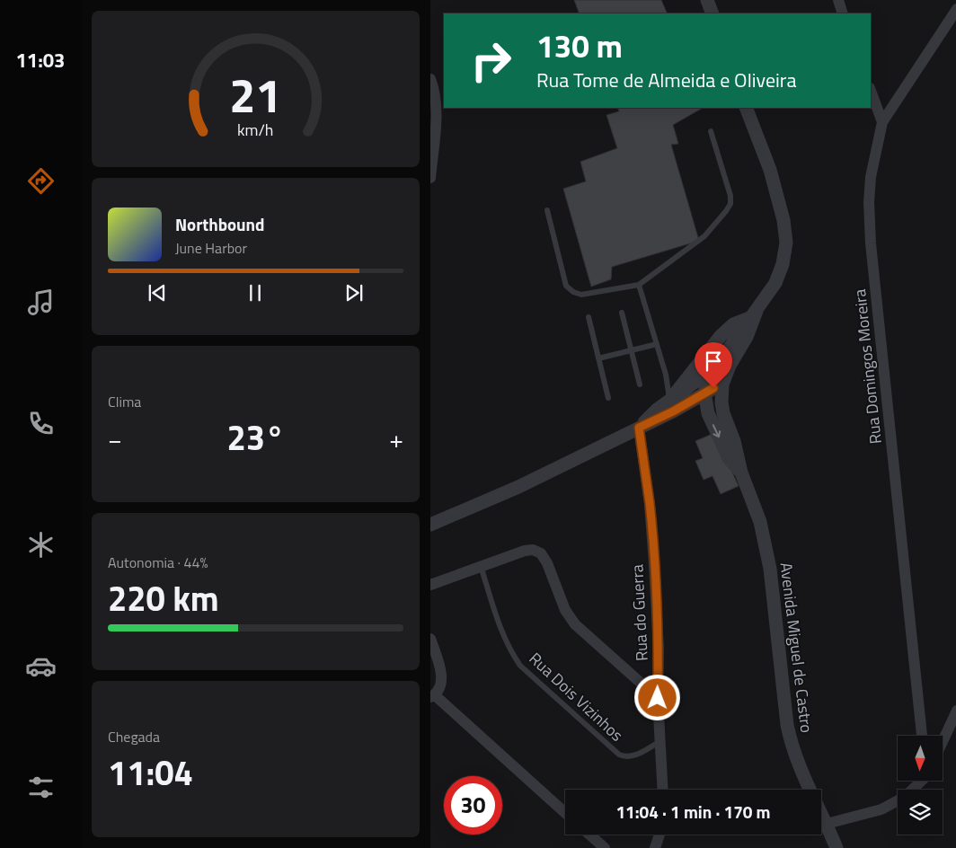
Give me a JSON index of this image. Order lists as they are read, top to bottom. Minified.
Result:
{"streets":{"street":["Rua Domingos Moreira","Rua do Guerra","Avenida Miguel de Castro"],"lane":["Rua Dois Vizinhos"]},"crossings":[["Rua do Guerra","Rua Dois Vizinhos"]],"north":"bottom","page":{"tabs":"11:03","turn":["130 m","Rua Tome de Almeida e Oliveira"],"song":["Northbound","June Harbor"],"tile":["Clima",["Autonomia · 44%","220 km"],["Chegada","11:04"]],"heat":["−","23°","+"],"limit":"30","trip":"11:04 · 1 min · 170 m","gauge":["21","km/h"]}}
